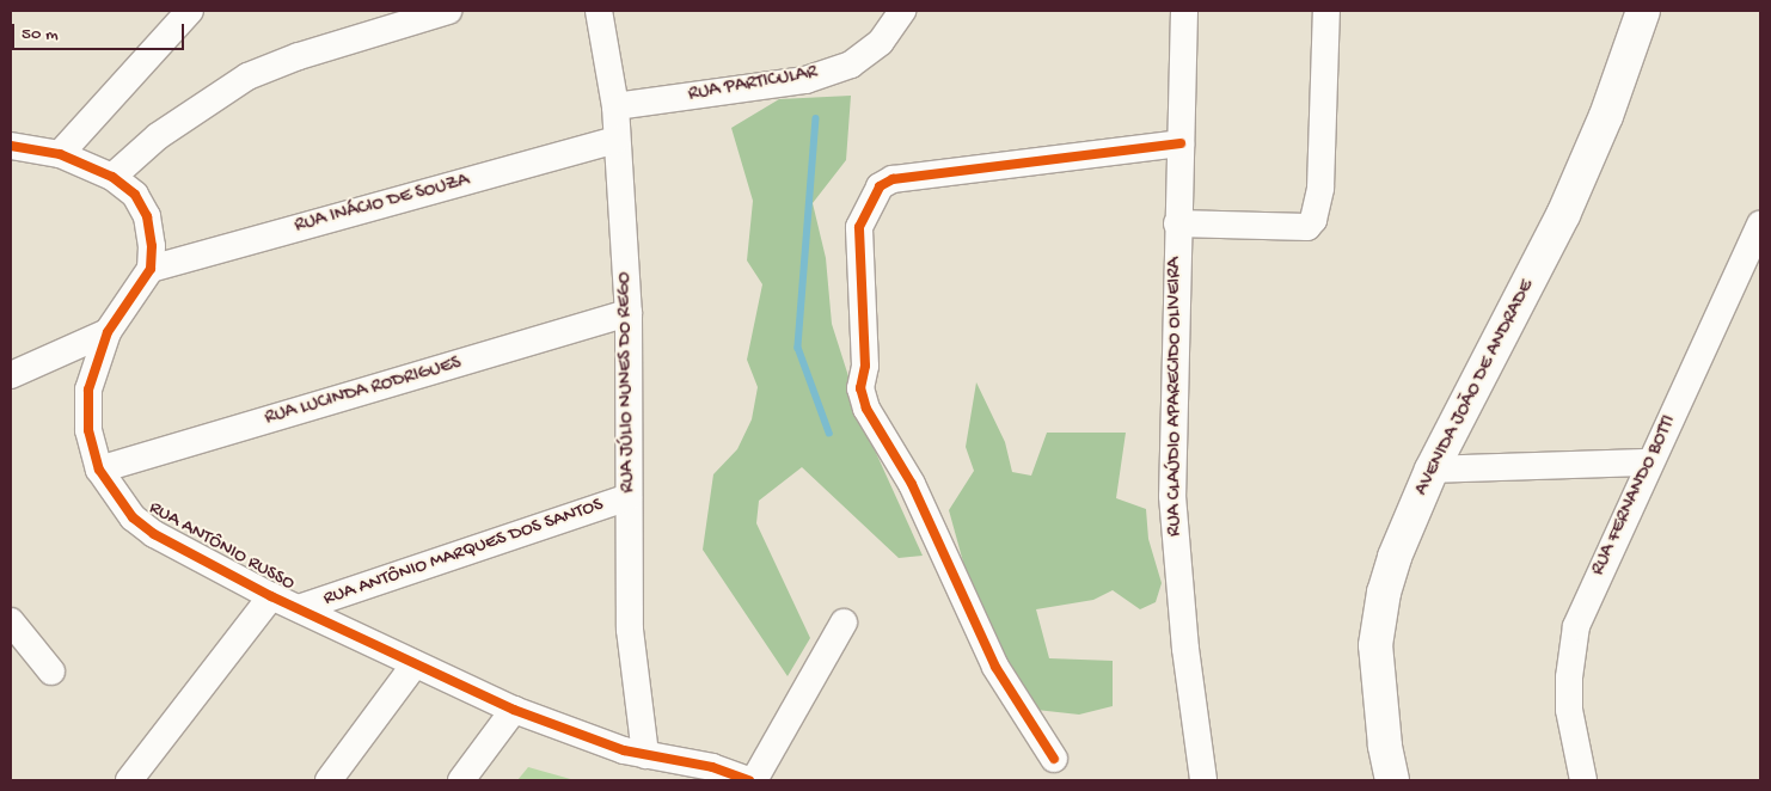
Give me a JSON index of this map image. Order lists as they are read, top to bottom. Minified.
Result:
{"streets":{"main road":["AVENIDA JOÃO DE ANDRADE"],"street":["RUA PARTICULAR","RUA INÁCIO DE SOUZA","RUA JÚLIO NUNES DO REGO","RUA LUCINDA RODRIGUES","RUA CLAÚDIO APARECIDO OLIVEIRA","RUA FERNANDO BOTTI","RUA ANTÔNIO RUSSO","RUA ANTÔNIO MARQUES DOS SANTOS"]},"crossings":[["RUA PARTICULAR","RUA JÚLIO NUNES DO REGO"],["RUA INÁCIO DE SOUZA","RUA JÚLIO NUNES DO REGO"],["RUA INÁCIO DE SOUZA","RUA ANTÔNIO RUSSO"],["RUA JÚLIO NUNES DO REGO","RUA LUCINDA RODRIGUES"],["RUA JÚLIO NUNES DO REGO","RUA ANTÔNIO RUSSO"],["RUA JÚLIO NUNES DO REGO","RUA ANTÔNIO MARQUES DOS SANTOS"],["RUA LUCINDA RODRIGUES","RUA ANTÔNIO RUSSO"],["RUA ANTÔNIO RUSSO","RUA ANTÔNIO MARQUES DOS SANTOS"]],"scale_bar":"50 m"}
